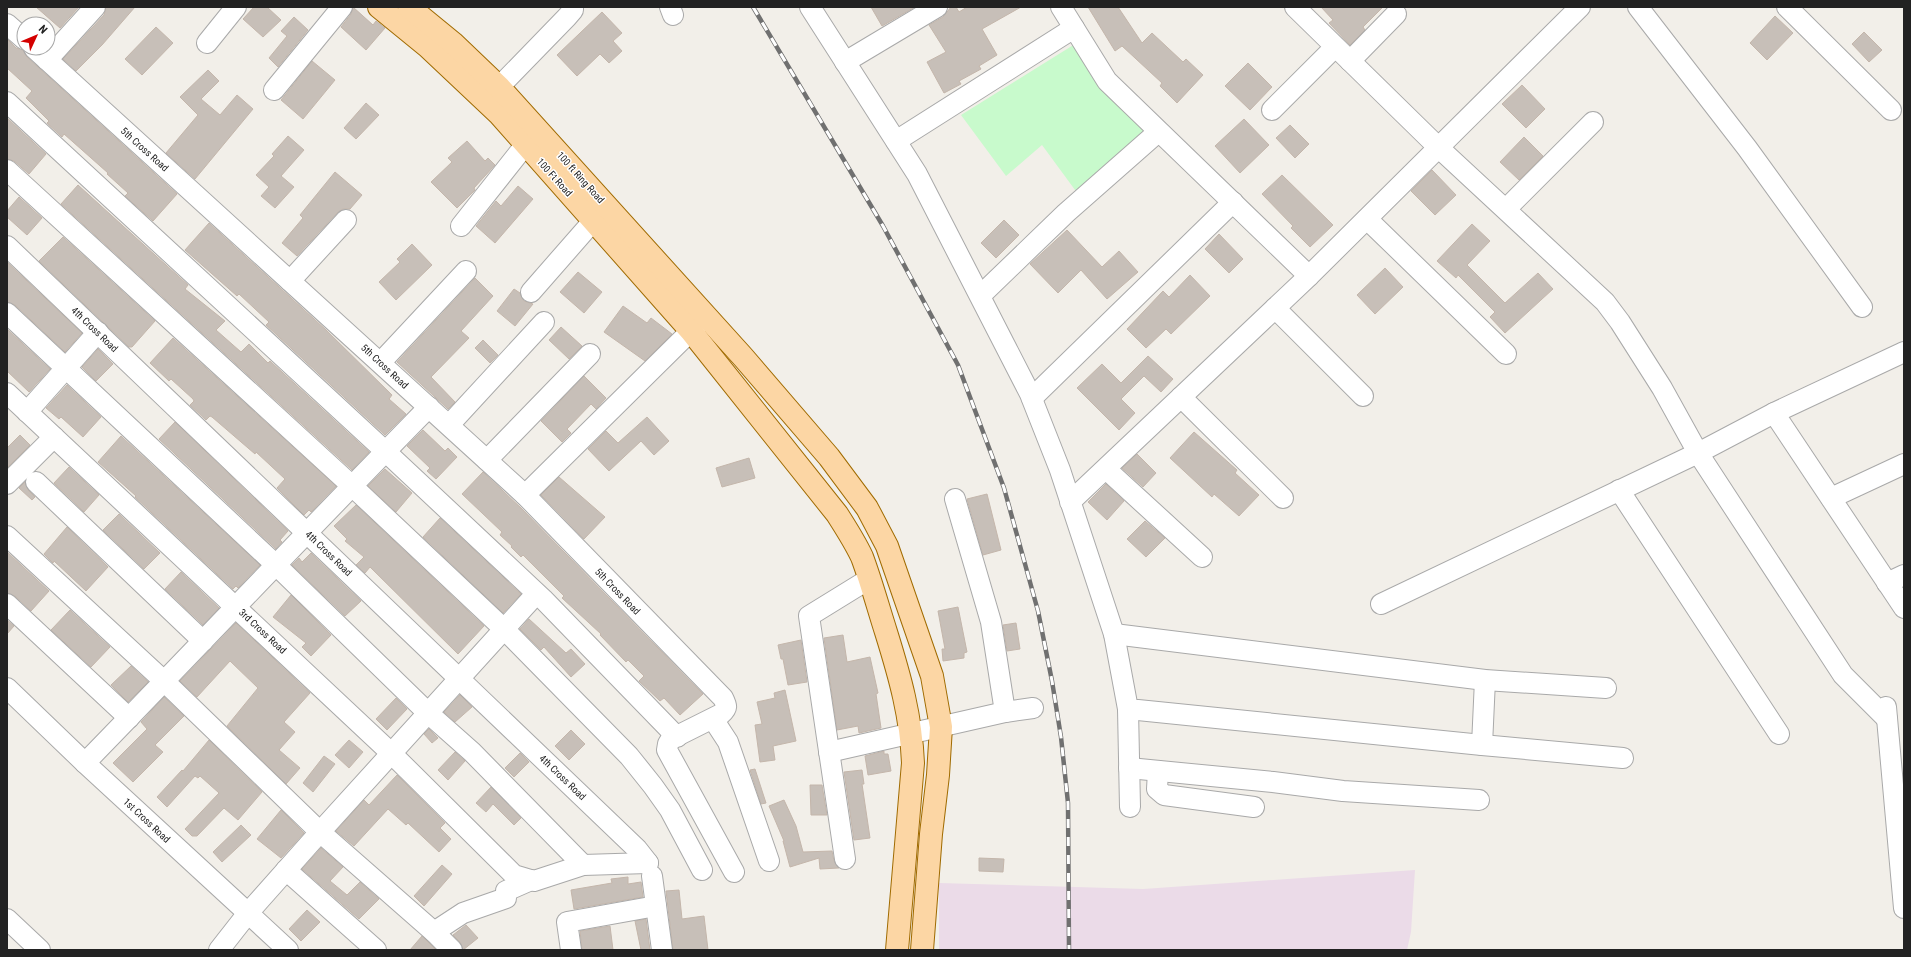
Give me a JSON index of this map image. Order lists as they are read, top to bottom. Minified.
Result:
{"streets":{"main road":["100 Ft Road","100 ft Ring Road"],"street":["5th Cross Road","4th Cross Road","3rd Cross Road","1st Cross Road"]},"north":"top right"}
